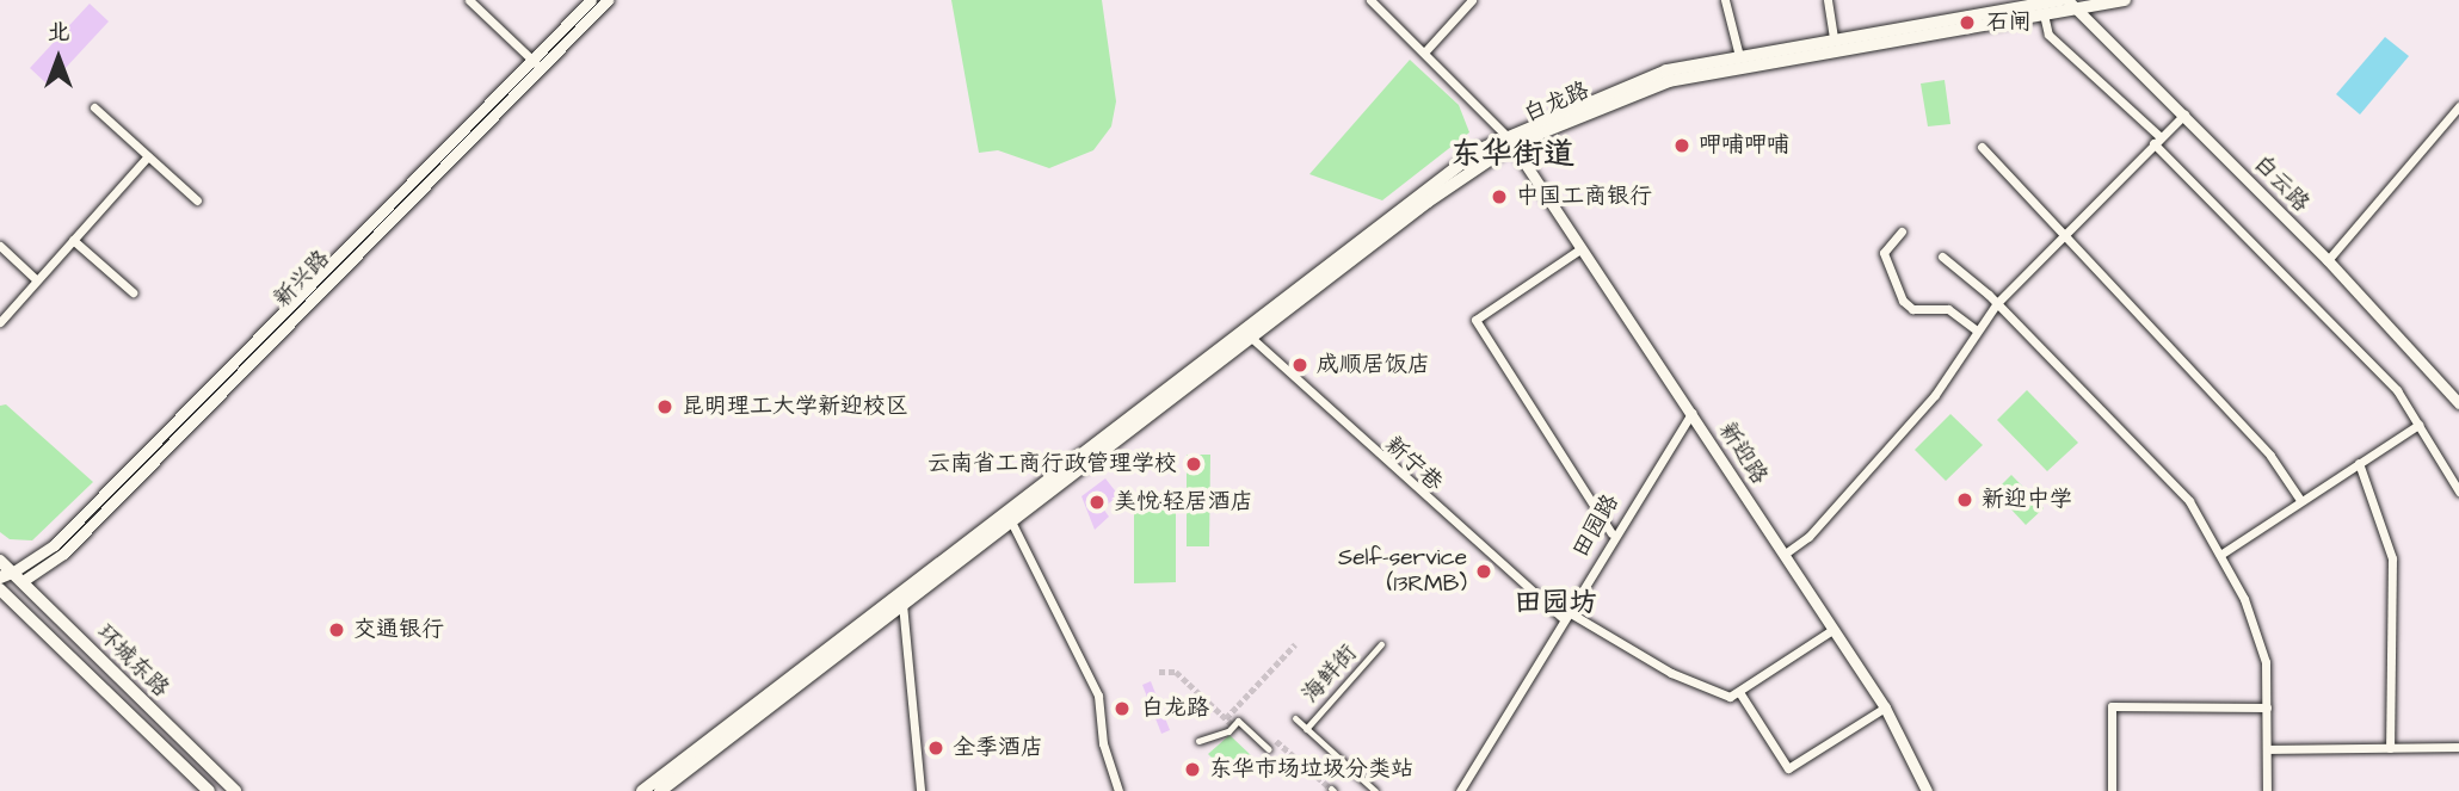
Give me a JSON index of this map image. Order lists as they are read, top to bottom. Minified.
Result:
{"streets":{"main road":["白龙路","环城东路"],"street":["白云路","新兴路","新迎路","新宁巷","田园路","海鲜街"]},"crossings":[["白龙路","白云路"],["白龙路","新迎路"],["白龙路","新宁巷"],["新兴路","环城东路"],["新迎路","田园路"],["新宁巷","田园路"]],"districts":["东华街道","田园坊"],"places":["石闸","呷哺呷哺","中国工商银行","成顺居饭店","昆明理工大学新迎校区","云南省工商行政管理学校","新迎中学","美悦·轻居酒店","Self-service (13RMB)","交通银行","白龙路","全季酒店","东华市场垃圾分类站"],"north":"top"}
